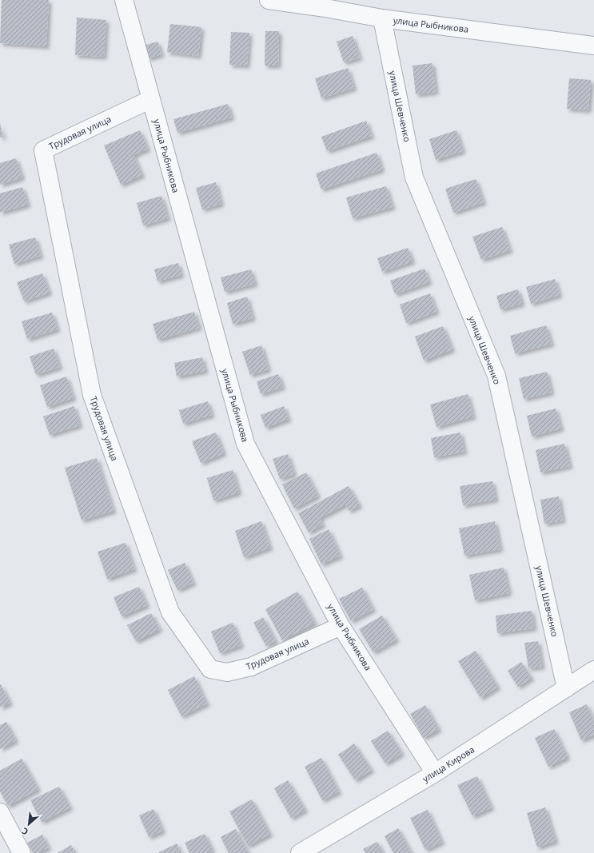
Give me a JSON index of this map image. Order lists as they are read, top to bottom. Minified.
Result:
{"streets":{"street":["улица Рыбникова","улица Шевченко","Трудовая улица","улица Кирова"]},"crossings":[["улица Рыбникова","улица Шевченко"],["улица Рыбникова","Трудовая улица"],["улица Рыбникова","улица Кирова"],["улица Шевченко","улица Кирова"]],"north":"bottom left"}
